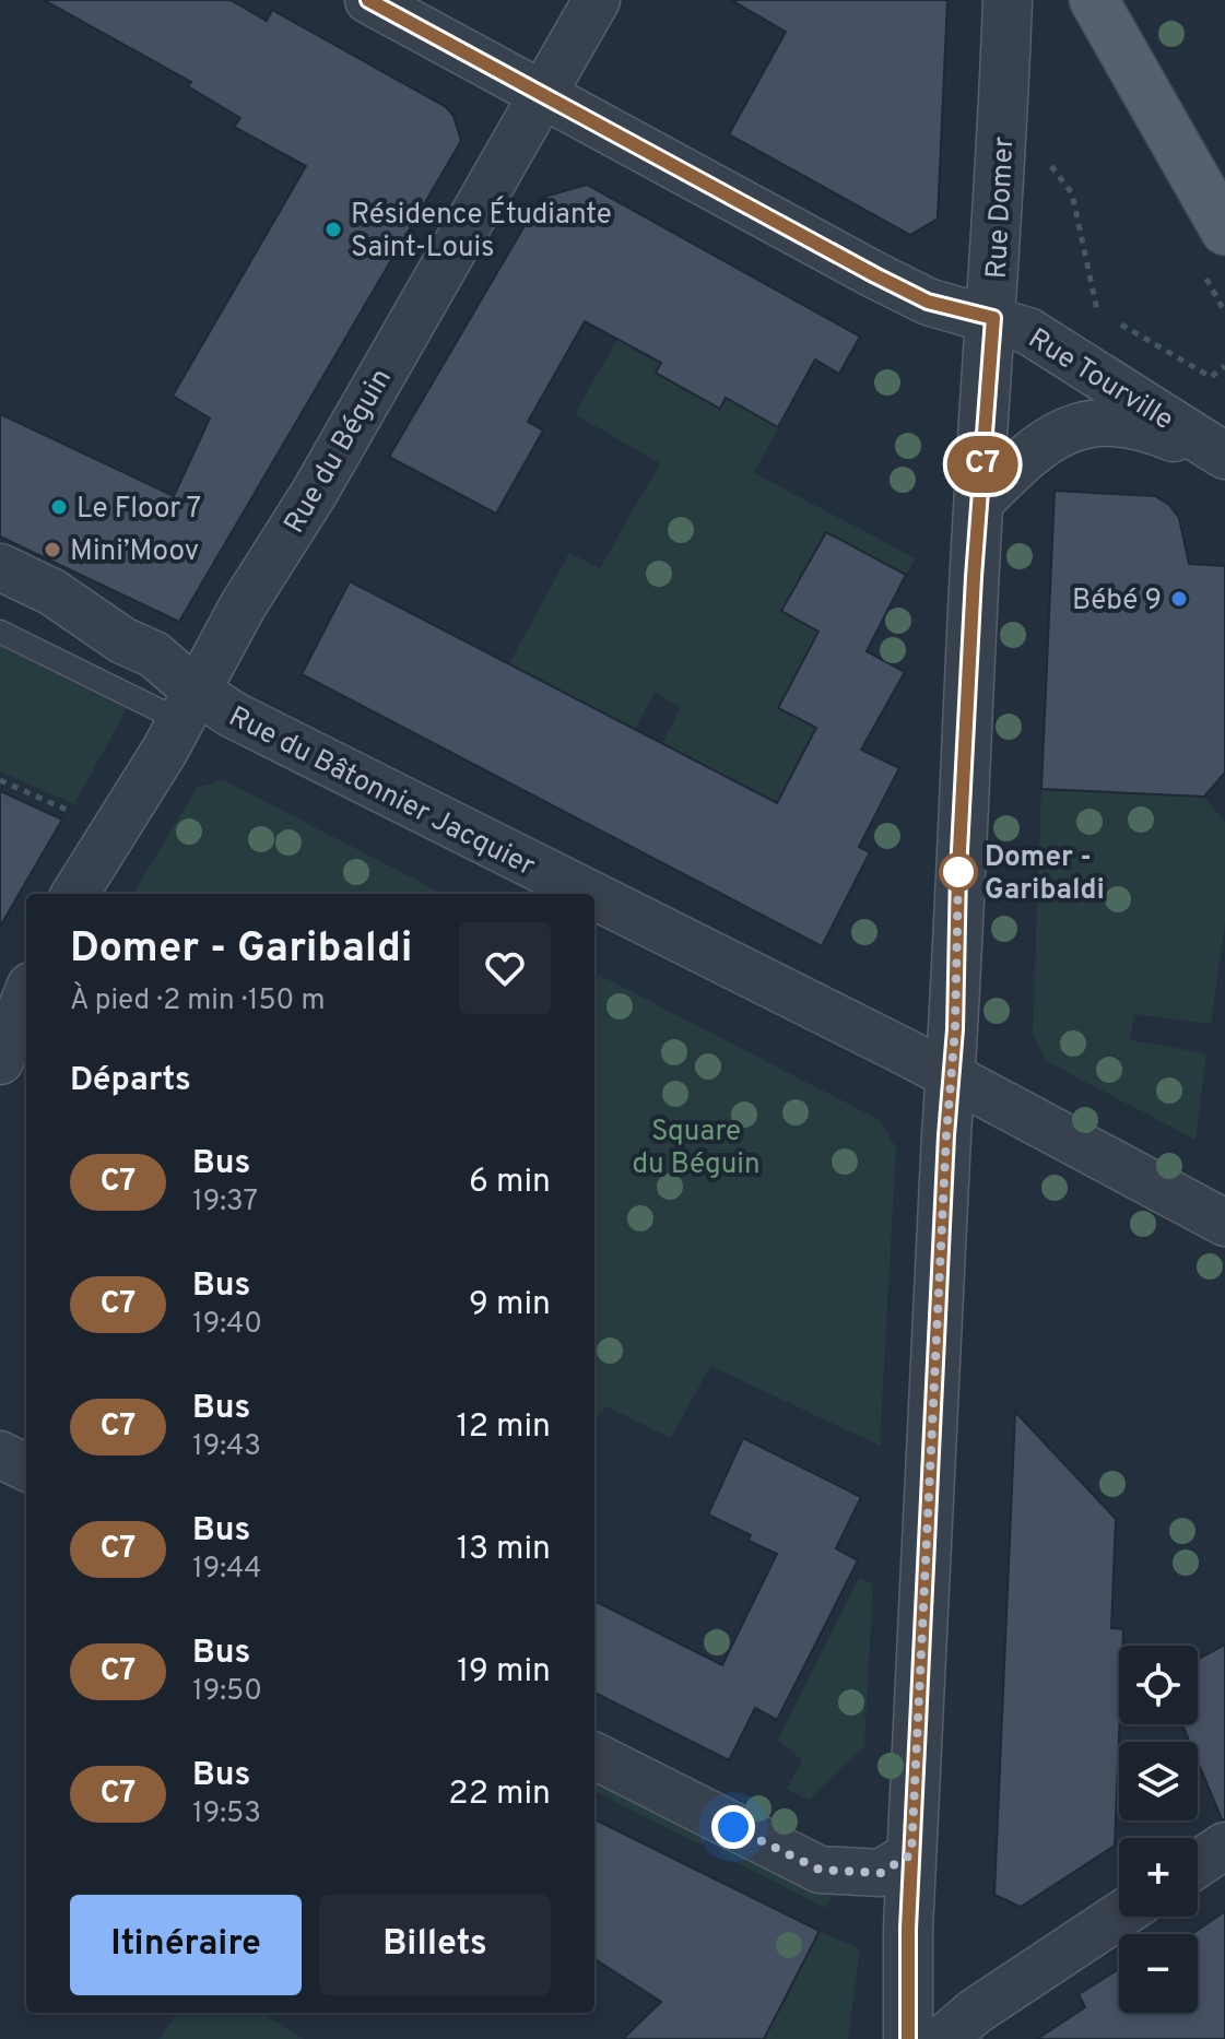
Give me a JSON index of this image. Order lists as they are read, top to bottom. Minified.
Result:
{"streets":{"street":["Rue Domer","Rue Tourville","Rue du Béguin","Rue du Bâtonnier Jacquier"]},"crossings":[["Rue Domer","Rue Tourville"],["Rue Domer","Rue du Bâtonnier Jacquier"],["Rue Tourville","Rue du Béguin"],["Rue du Béguin","Rue du Bâtonnier Jacquier"]],"parks":["Square du Béguin"],"places":["Résidence Étudiante Saint-Louis","Le Floor 7","Mini’Moov","Bébé 9","Domer - Garibaldi"],"lines":["bus line C7"],"page":{"on_map":"C7","heading":[["Domer - Garibaldi","À pied · 2 min · 150 m"],"Départs"],"list":[{"mark":"C7","name":"Bus","note":"19:37","value":"6 min"},{"mark":"C7","name":"Bus","note":"19:40","value":"9 min"},{"mark":"C7","name":"Bus","note":"19:43","value":"12 min"},{"mark":"C7","name":"Bus","note":"19:44","value":"13 min"},{"mark":"C7","name":"Bus","note":"19:50","value":"19 min"},{"mark":"C7","name":"Bus","note":"19:53","value":"22 min"}],"map_buttons":["+","−"],"buttons":["Itinéraire","Billets"]}}
